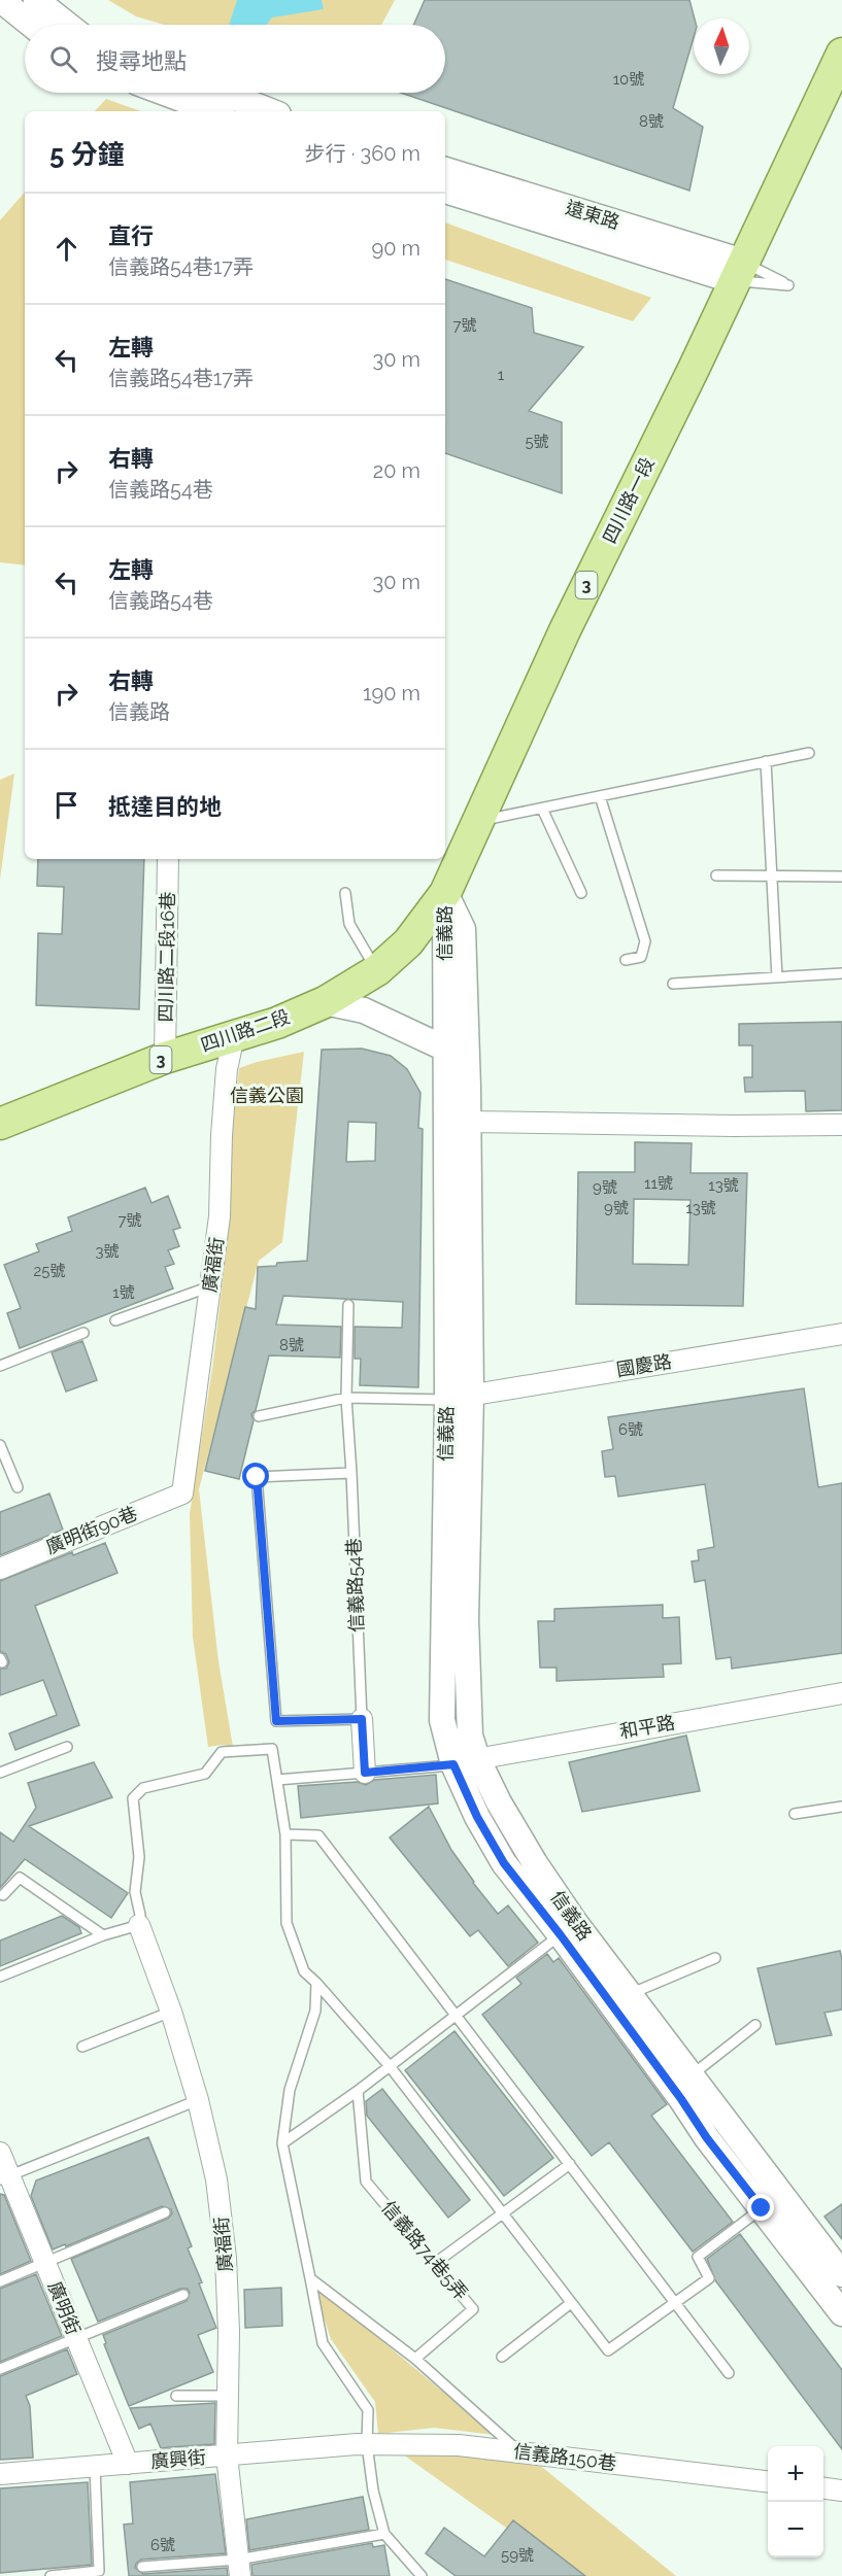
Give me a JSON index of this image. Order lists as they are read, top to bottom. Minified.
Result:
{"streets":{"main road":["四川路一段","3","四川路二段"],"street":["遠東路","信義路","四川路二段16巷","廣福街","國慶路","廣明街90巷","信義路54巷","和平路","廣明街","信義路150巷","廣興街"],"lane":["信義路74巷5弄"]},"crossings":[["遠東路","四川路一段"],["四川路一段","信義路"],["四川路一段","四川路二段"],["信義路","國慶路"],["信義路","和平路"],["四川路二段16巷","四川路二段"],["四川路二段","廣福街"],["廣福街","廣明街90巷"],["廣福街","廣興街"],["廣明街","廣興街"],["信義路150巷","廣興街"]],"parks":["信義公園"],"house_numbers":["10號","8號","7號","1","5號","11號","13號","9號","9號","13號","7號","3號","25號","1號","8號","6號","6號","59號"],"north":"top","page":{"search":"搜尋地點","heading":["5 分鐘","步行 · 360 m"],"list":[["直行","信義路54巷17弄","90 m"],["左轉","信義路54巷17弄","30 m"],["右轉","信義路54巷","20 m"],["左轉","信義路54巷","30 m"],["右轉","信義路","190 m"],"抵達目的地"],"map_buttons":["+","−"]}}
